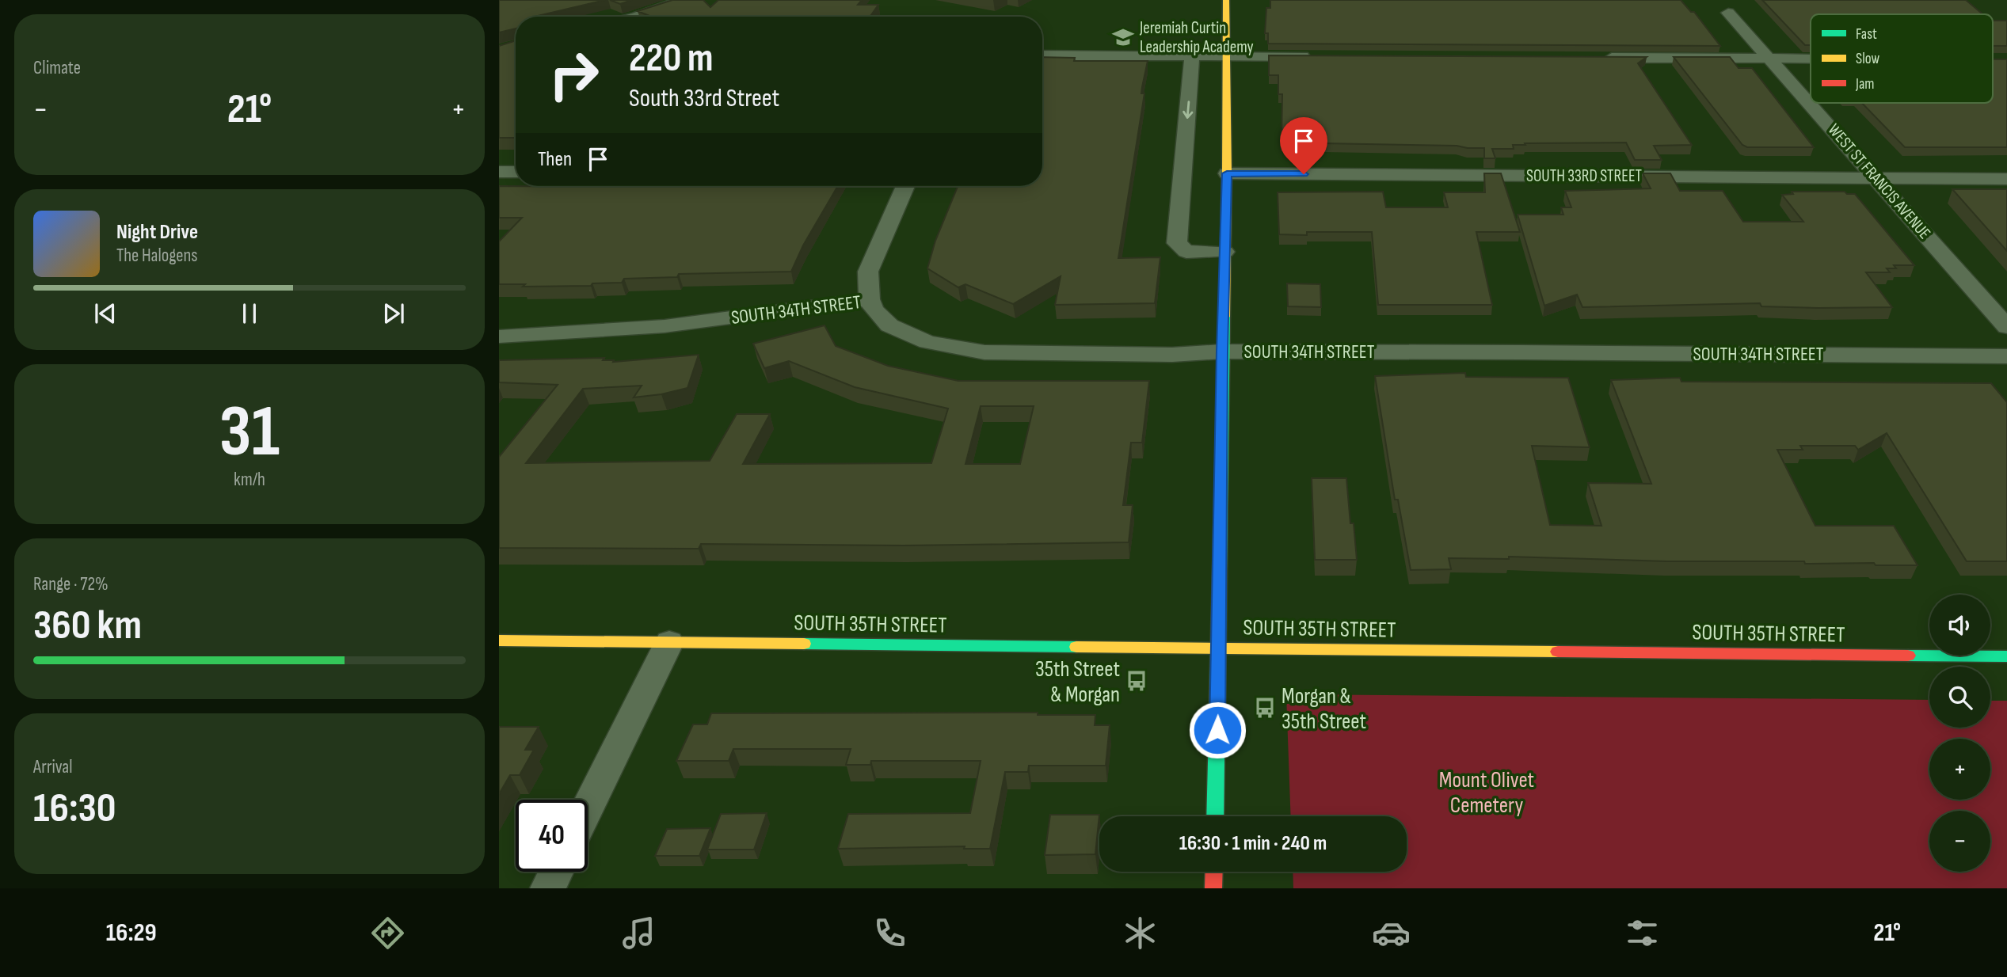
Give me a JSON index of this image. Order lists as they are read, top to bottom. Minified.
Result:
{"streets":{"street":["SOUTH 33RD STREET","WEST ST FRANCIS AVENUE","SOUTH 34TH STREET","SOUTH 35TH STREET"]},"crossings":[["SOUTH 33RD STREET","WEST ST FRANCIS AVENUE"]],"parks":["Mount Olivet Cemetery"],"places":{"school or university":["Jeremiah Curtin Leadership Academy"],"bus stop":["35th Street & Morgan","Morgan & 35th Street"]},"legend":["Fast","Slow","Jam"],"page":{"tile":["Climate",["31","km/h"],["Range · 72%","360 km"],["Arrival","16:30"]],"turn":["220 m","South 33rd Street"],"heat":["−","21°","+"],"then":"Then","song":["Night Drive","The Halogens"],"map_buttons":["+","−"],"limit":"40","trip":"16:30 · 1 min · 240 m","tabs":["16:29","21°"]}}
